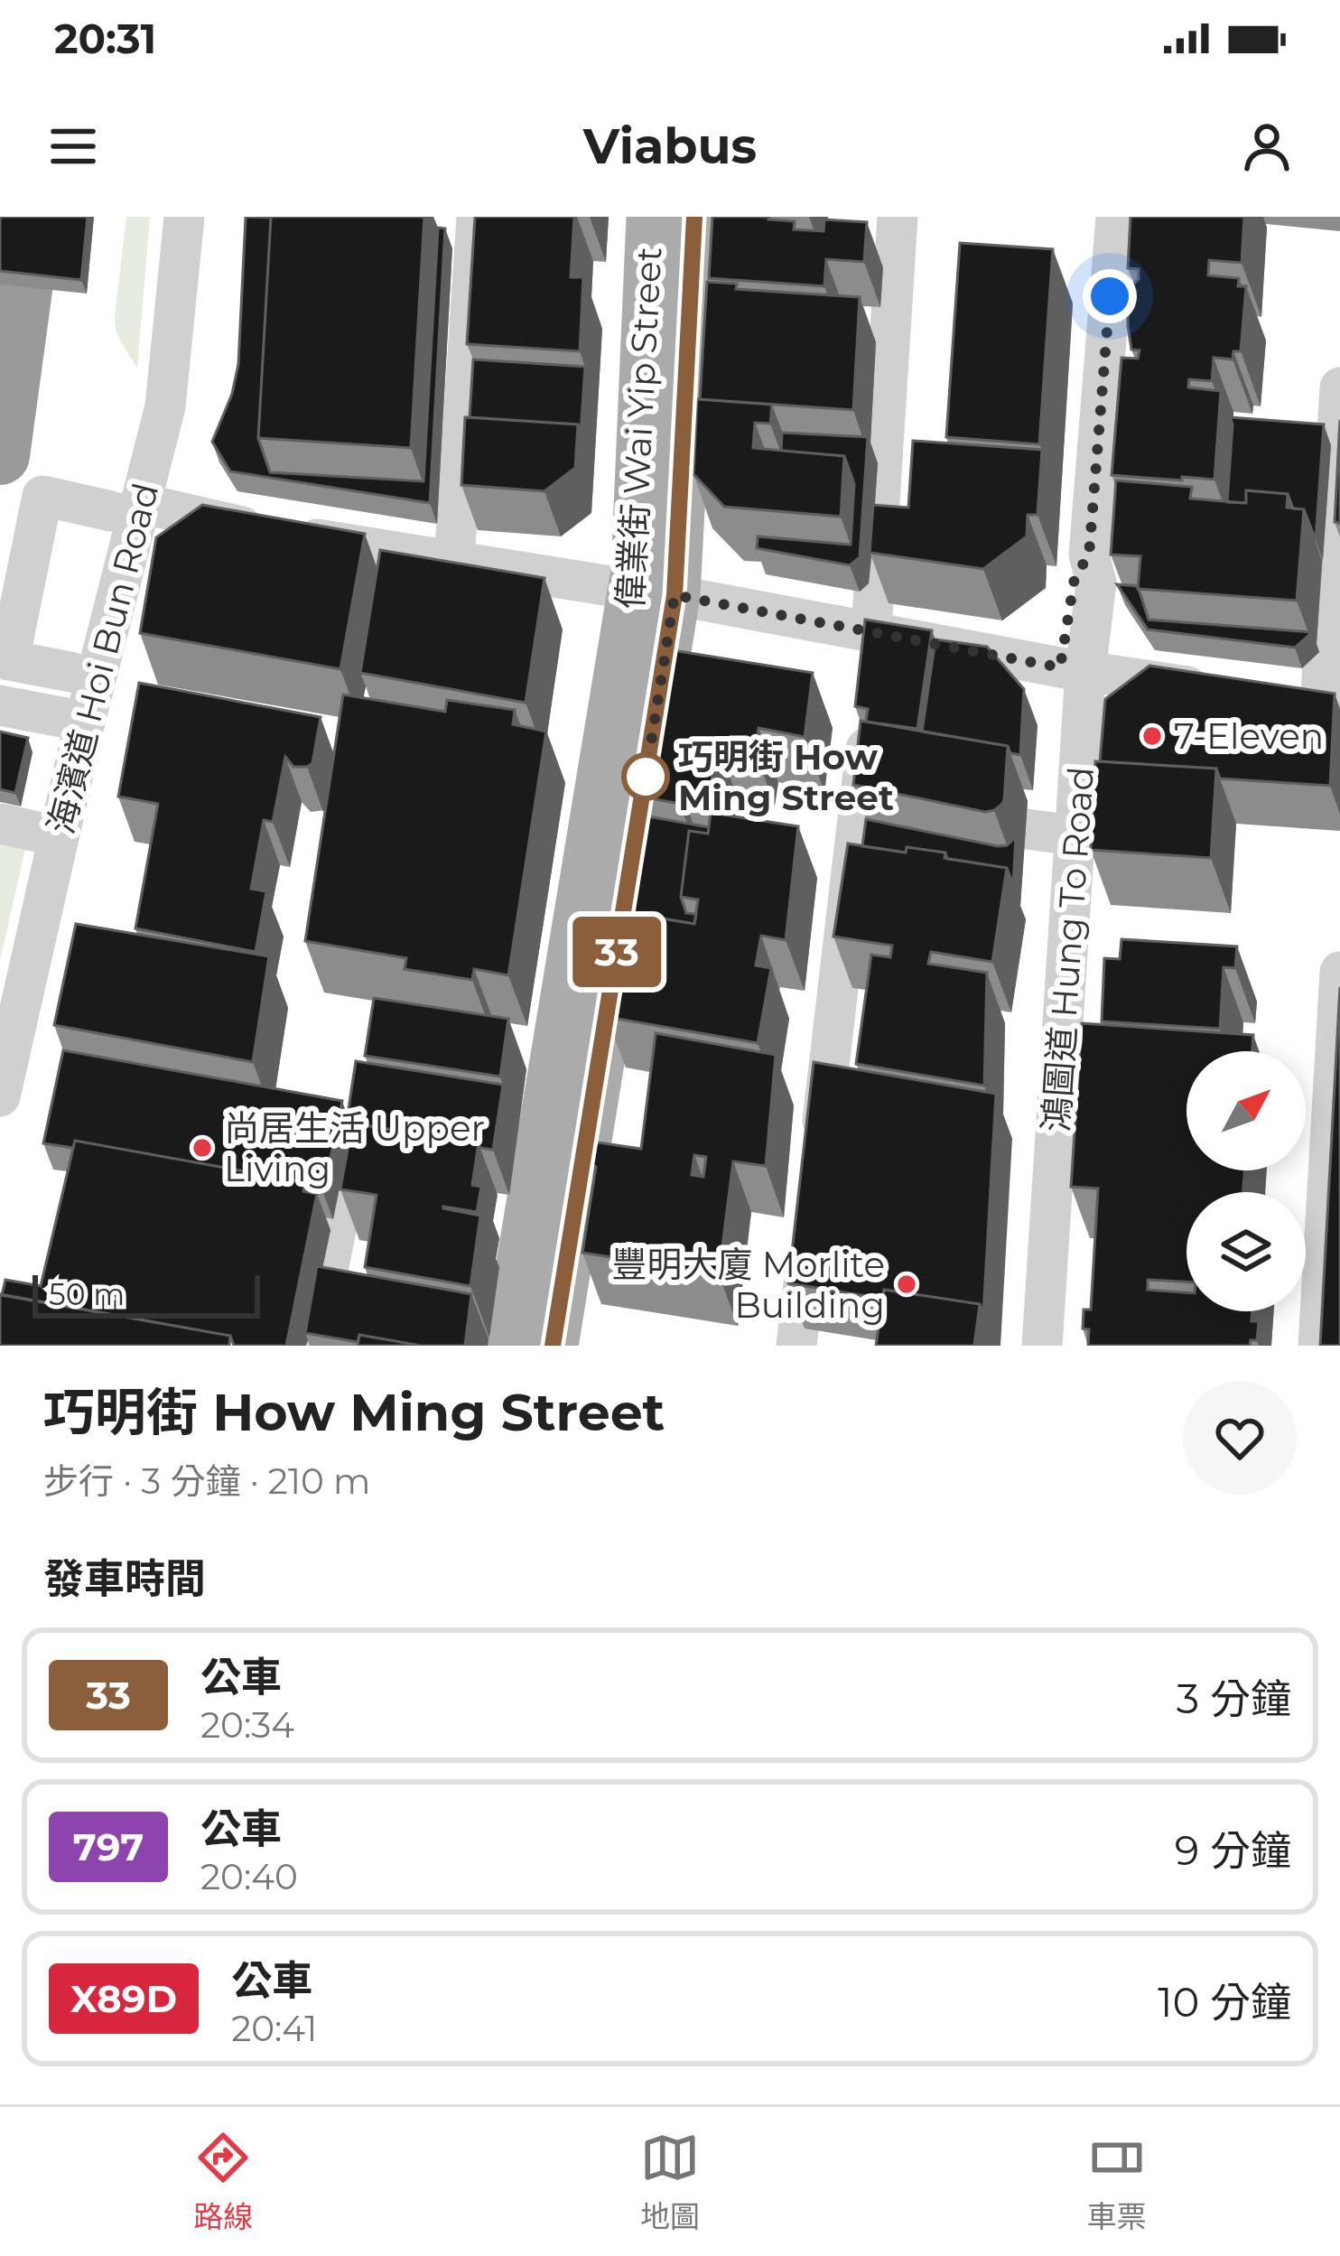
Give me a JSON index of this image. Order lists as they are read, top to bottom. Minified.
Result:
{"streets":{"main road":["偉業街 Wai Yip Street"],"street":["海濱道 Hoi Bun Road","鴻圖道 Hung To Road"]},"places":["7-Eleven","巧明街 How Ming Street","尚居生活 Upper Living","豐明大廈 Morlite Building"],"lines":["bus line 33"],"scale_bar":"50 m","north":"top right","page":{"status":"20:31","header":"Viabus","on_map":"33","scale":"50 m","heading":[["巧明街 How Ming Street","步行 · 3 分鐘 · 210 m"],"發車時間"],"list":[{"mark":"33","name":"公車","note":"20:34","value":"3 分鐘"},{"mark":"797","name":"公車","note":"20:40","value":"9 分鐘"},{"mark":"X89D","name":"公車","note":"20:41","value":"10 分鐘"}],"tabs":["路線","地圖","車票"]}}
